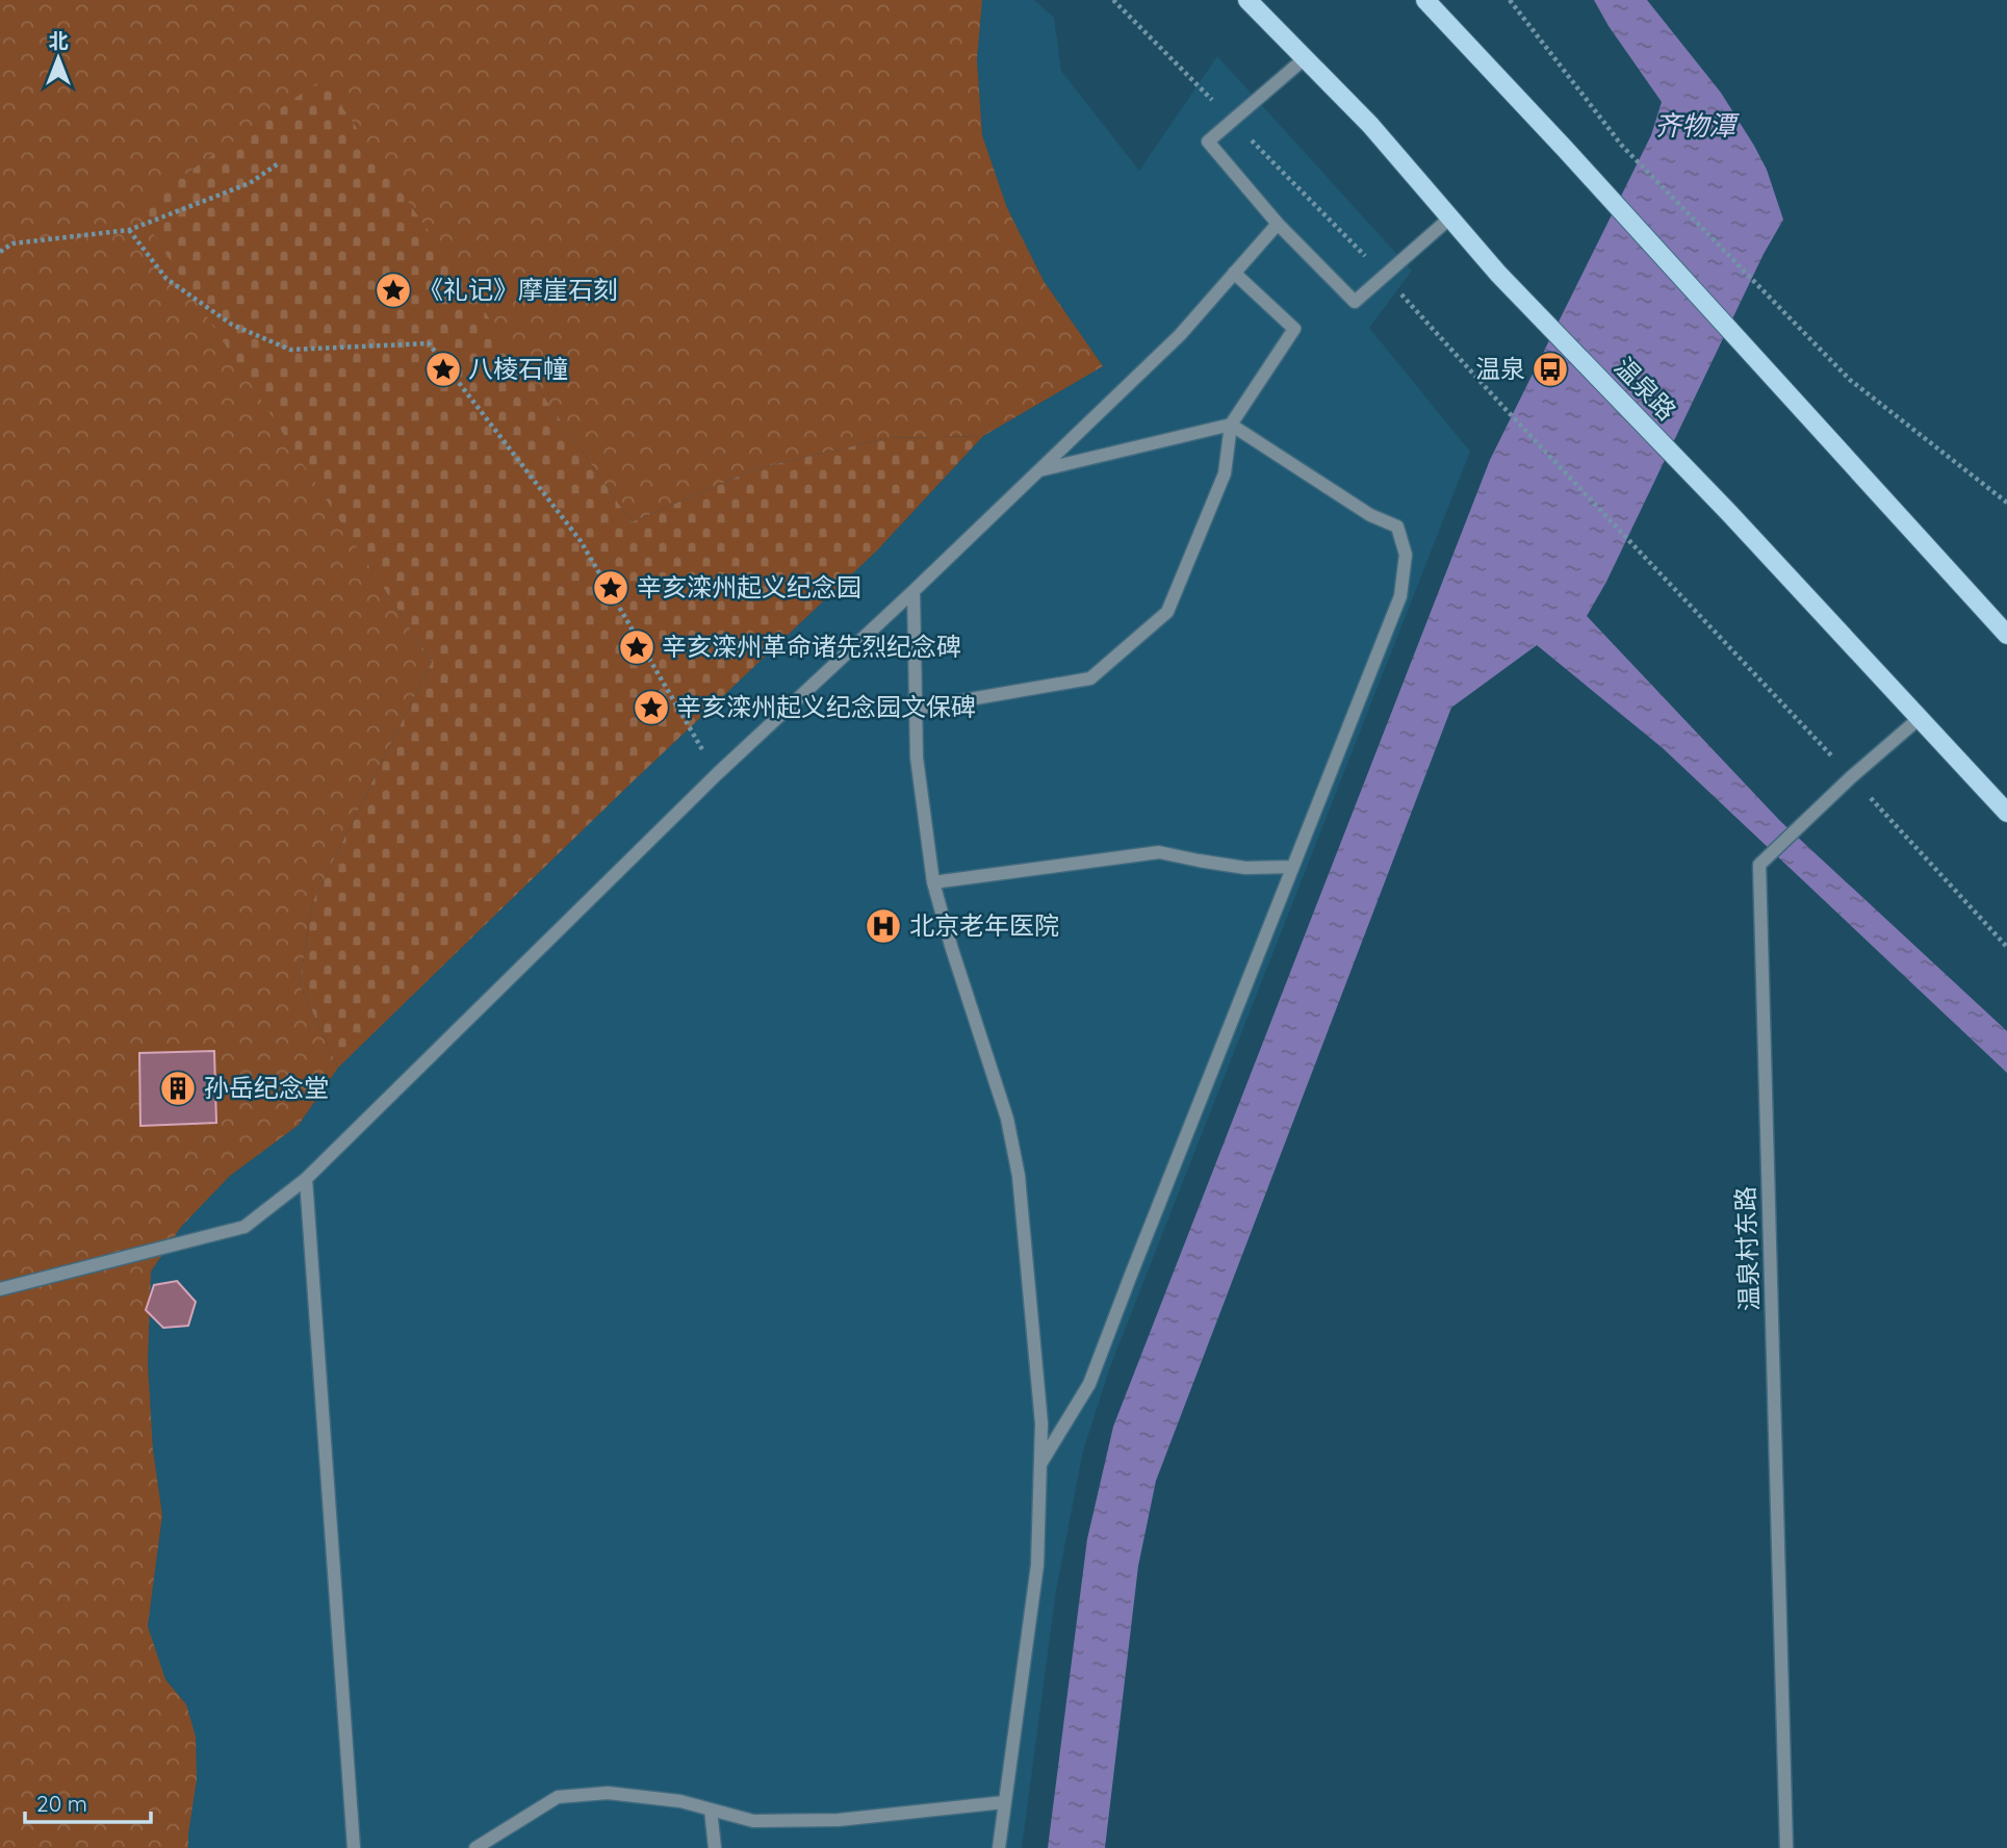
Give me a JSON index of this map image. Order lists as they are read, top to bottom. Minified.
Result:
{"streets":{"main road":["温泉路"],"street":["温泉村东路"]},"crossings":[["温泉路","温泉村东路"]],"water":["齐物潭"],"places":{"place":["《礼记》摩崖石刻","八棱石幢","辛亥滦州起义纪念园","辛亥滦州革命诸先烈纪念碑","辛亥滦州起义纪念园文保碑"],"bus stop":["温泉"],"hospital":["北京老年医院"],"building":["孙岳纪念堂"]},"scale_bar":"20 m","north":"top"}
